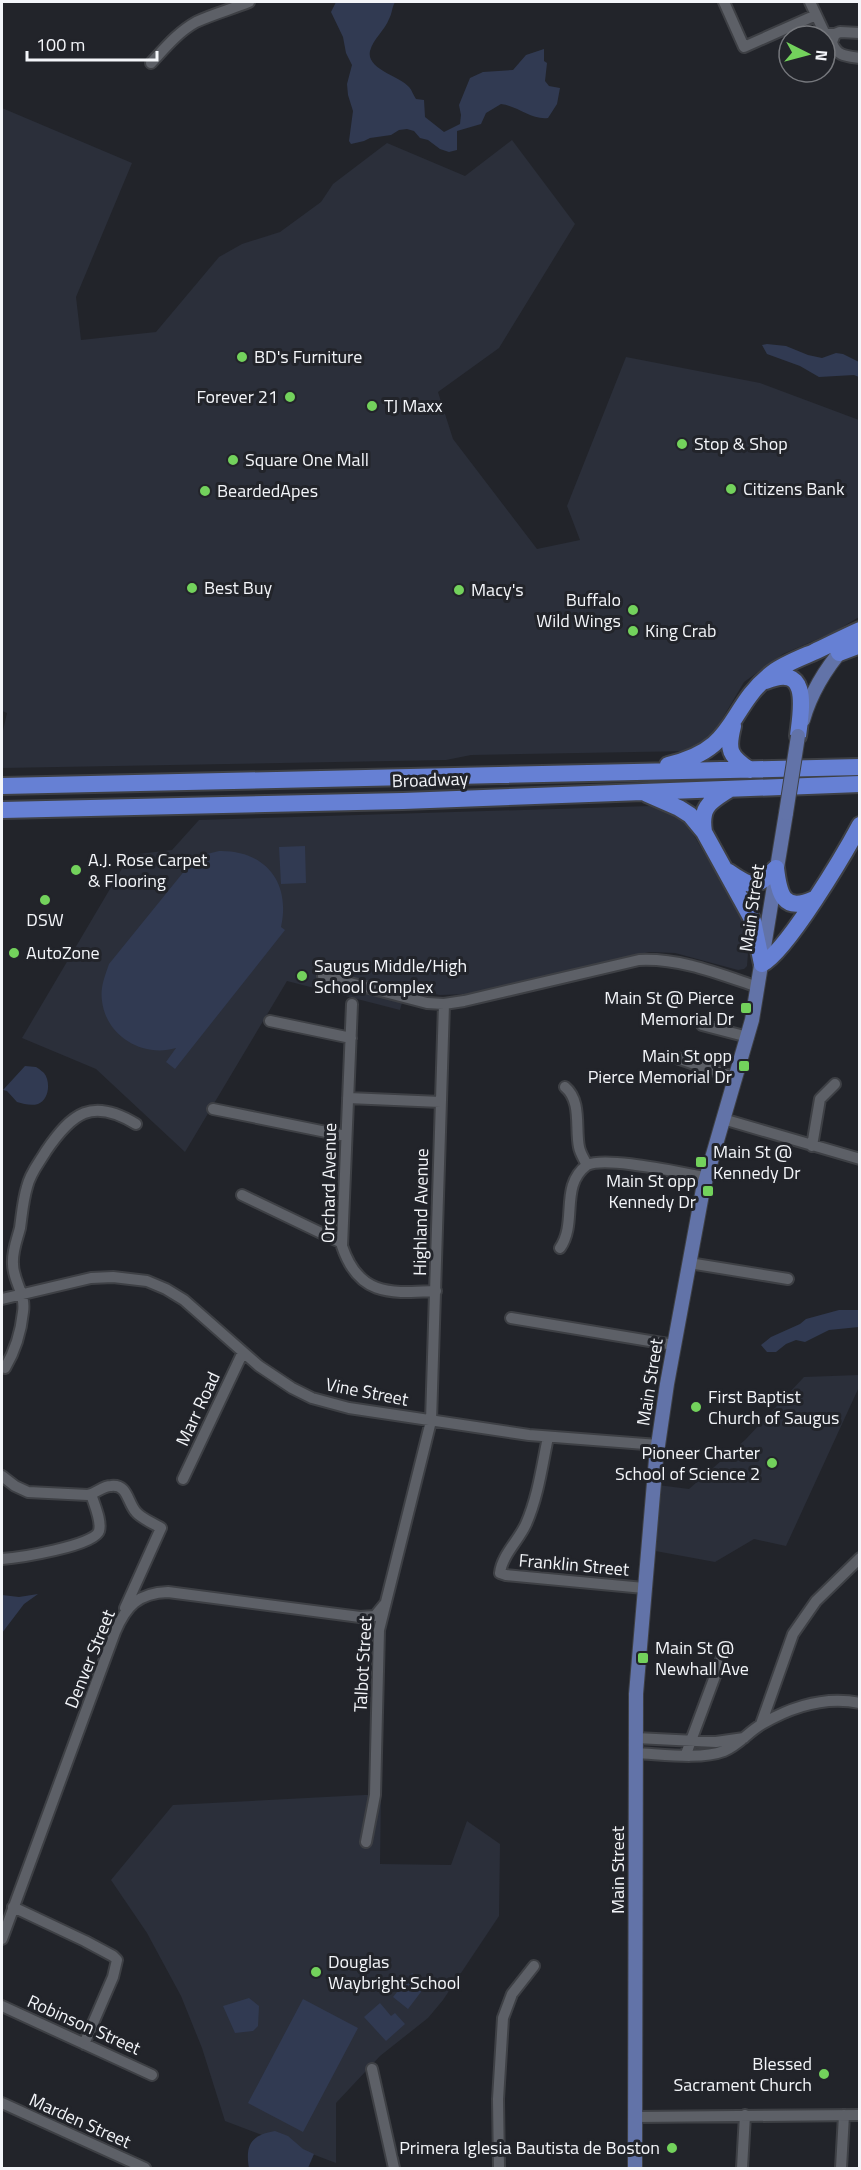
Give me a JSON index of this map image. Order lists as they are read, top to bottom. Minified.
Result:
{"streets":{"highway":["Broadway"],"main road":["Main Street"],"street":["Orchard Avenue","Highland Avenue","Vine Street","Marr Road","Franklin Street","Denver Street","Talbot Street","Robinson Street","Marden Street"]},"crossings":[["Main Street","Vine Street"],["Main Street","Franklin Street"],["Orchard Avenue","Highland Avenue"],["Highland Avenue","Vine Street"],["Highland Avenue","Talbot Street"],["Vine Street","Marr Road"],["Vine Street","Franklin Street"],["Vine Street","Talbot Street"],["Denver Street","Talbot Street"]],"places":{"other":["BD's Furniture","Forever 21","TJ Maxx","Stop & Shop","Square One Mall","Citizens Bank","BeardedApes","Best Buy","Macy's","Buffalo Wild Wings","King Crab","A.J. Rose Carpet & Flooring","DSW","AutoZone","Saugus Middle/High School Complex","First Baptist Church of Saugus","Pioneer Charter School of Science 2","Douglas Waybright School","Blessed Sacrament Church","Primera Iglesia Bautista de Boston"],"transit":["Main St @ Pierce Memorial Dr","Main St opp Pierce Memorial Dr","Main St @ Kennedy Dr","Main St opp Kennedy Dr","Main St @ Newhall Ave"]},"scale_bar":"100 m","north":"right"}
